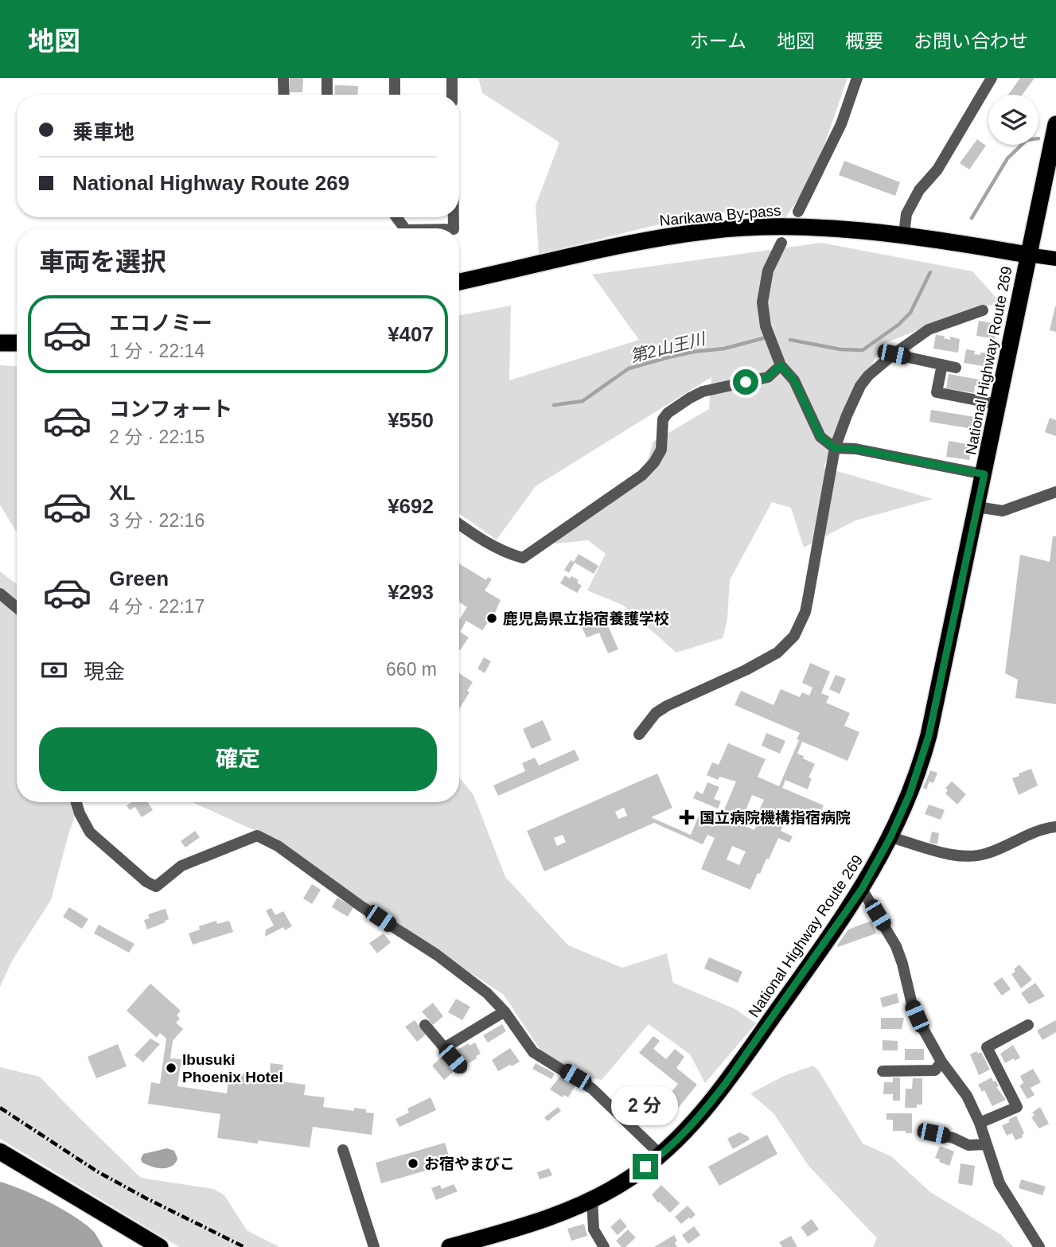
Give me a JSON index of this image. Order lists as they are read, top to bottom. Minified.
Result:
{"streets":{"highway":["Narikawa By-pass","National Highway Route 269"]},"crossings":[["Narikawa By-pass","National Highway Route 269"]],"water":["第2山王川"],"places":{"other":["鹿児島県立指宿養護学校","Ibusuki Phoenix Hotel","お宿やまびこ"],"health":["国立病院機構指宿病院"]},"page":{"header":"地図","nav":["ホーム","地図","概要","お問い合わせ"],"banner":["乗車地","National Highway Route 269"],"heading":"車両を選択","list":[{"name":"エコノミー","note":"1 分 · 22:14","value":"¥407"},{"name":"コンフォート","note":"2 分 · 22:15","value":"¥550"},{"name":"XL","note":"3 分 · 22:16","value":"¥692"},{"name":"Green","note":"4 分 · 22:17","value":"¥293"}],"pay":["現金","660 m"],"buttons":"確定","bubble":"2 分"}}
